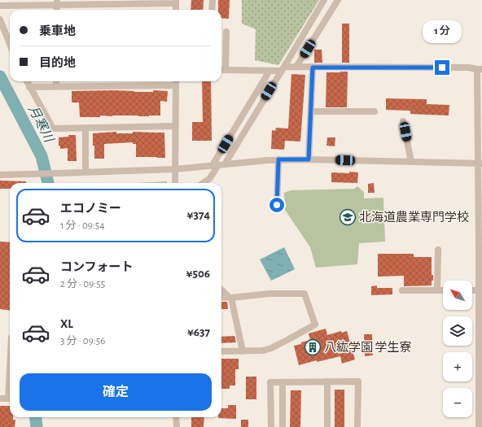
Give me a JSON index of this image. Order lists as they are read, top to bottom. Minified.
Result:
{"water":["月寒川"],"places":{"school or university":["北海道農業専門学校"],"building":["八紘学園 学生寮"]},"north":"top left","page":{"banner":["乗車地","目的地"],"bubble":"1 分","list":[{"name":"エコノミー","note":"1 分 · 09:54","value":"¥374"},{"name":"コンフォート","note":"2 分 · 09:55","value":"¥506"},{"name":"XL","note":"3 分 · 09:56","value":"¥637"}],"map_buttons":["+","−"],"buttons":"確定"}}
